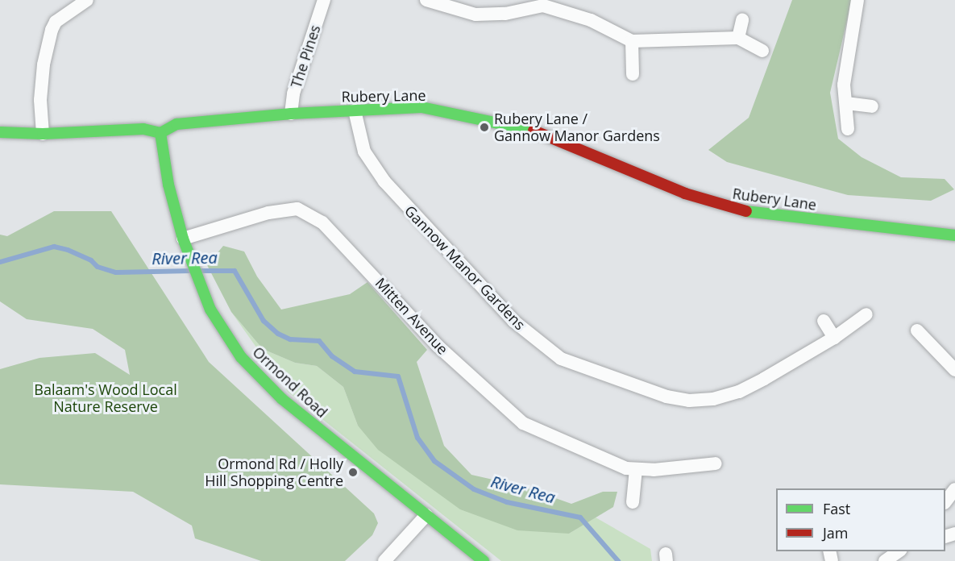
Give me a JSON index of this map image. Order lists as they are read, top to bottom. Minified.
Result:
{"streets":{"street":["The Pines","Rubery Lane","Gannow Manor Gardens","Mitten Avenue","Ormond Road"]},"crossings":[["The Pines","Rubery Lane"],["Rubery Lane","Gannow Manor Gardens"],["Rubery Lane","Ormond Road"],["Mitten Avenue","Ormond Road"]],"water":["River Rea"],"parks":["Balaam's Wood Local Nature Reserve"],"places":["Rubery Lane / Gannow Manor Gardens","Ormond Rd / Holly Hill Shopping Centre"],"legend":["Fast","Jam"]}
